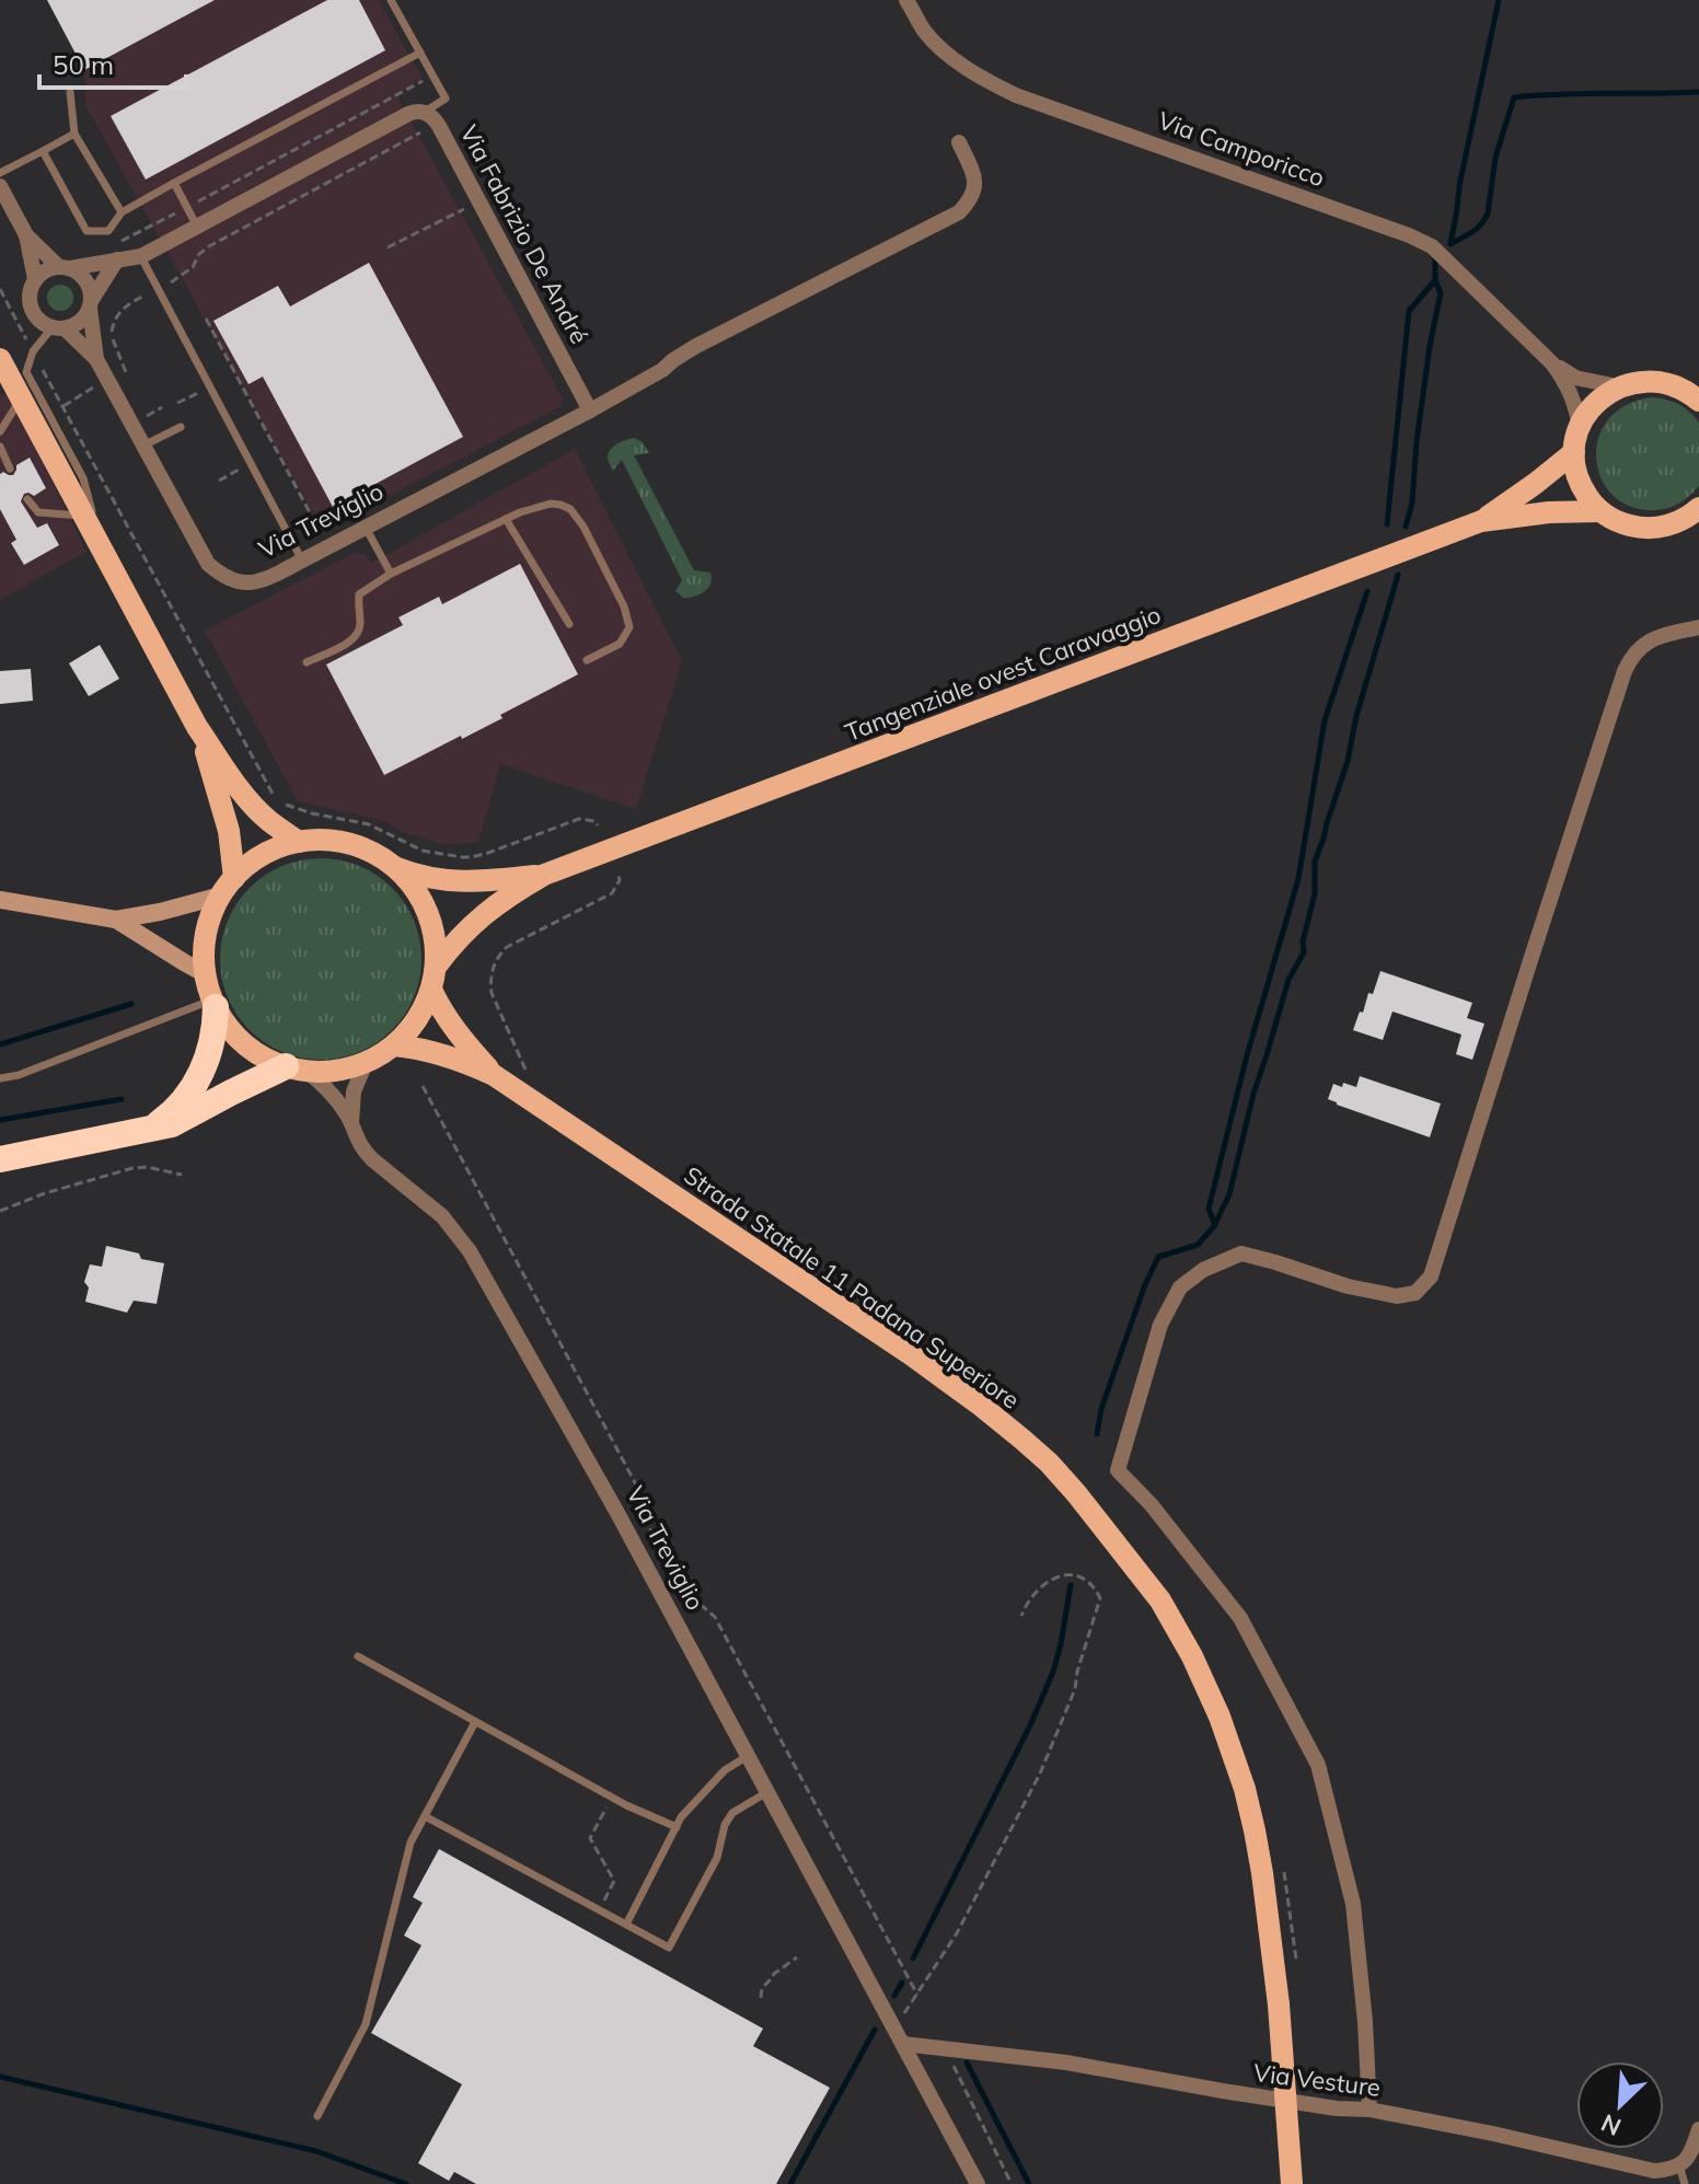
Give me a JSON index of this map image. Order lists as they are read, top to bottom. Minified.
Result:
{"streets":{"main road":["Tangenziale ovest Caravaggio","Strada Statale 11 Padana Superiore"],"street":["Via Camporicco","Via Fabrizio De André","Via Treviglio","Via Vesture"]},"crossings":[["Via Fabrizio De André","Via Treviglio"],["Via Treviglio","Tangenziale ovest Caravaggio"],["Via Treviglio","Strada Statale 11 Padana Superiore"],["Via Treviglio","Via Vesture"],["Tangenziale ovest Caravaggio","Strada Statale 11 Padana Superiore"]],"scale_bar":"50 m","north":"bottom left"}
